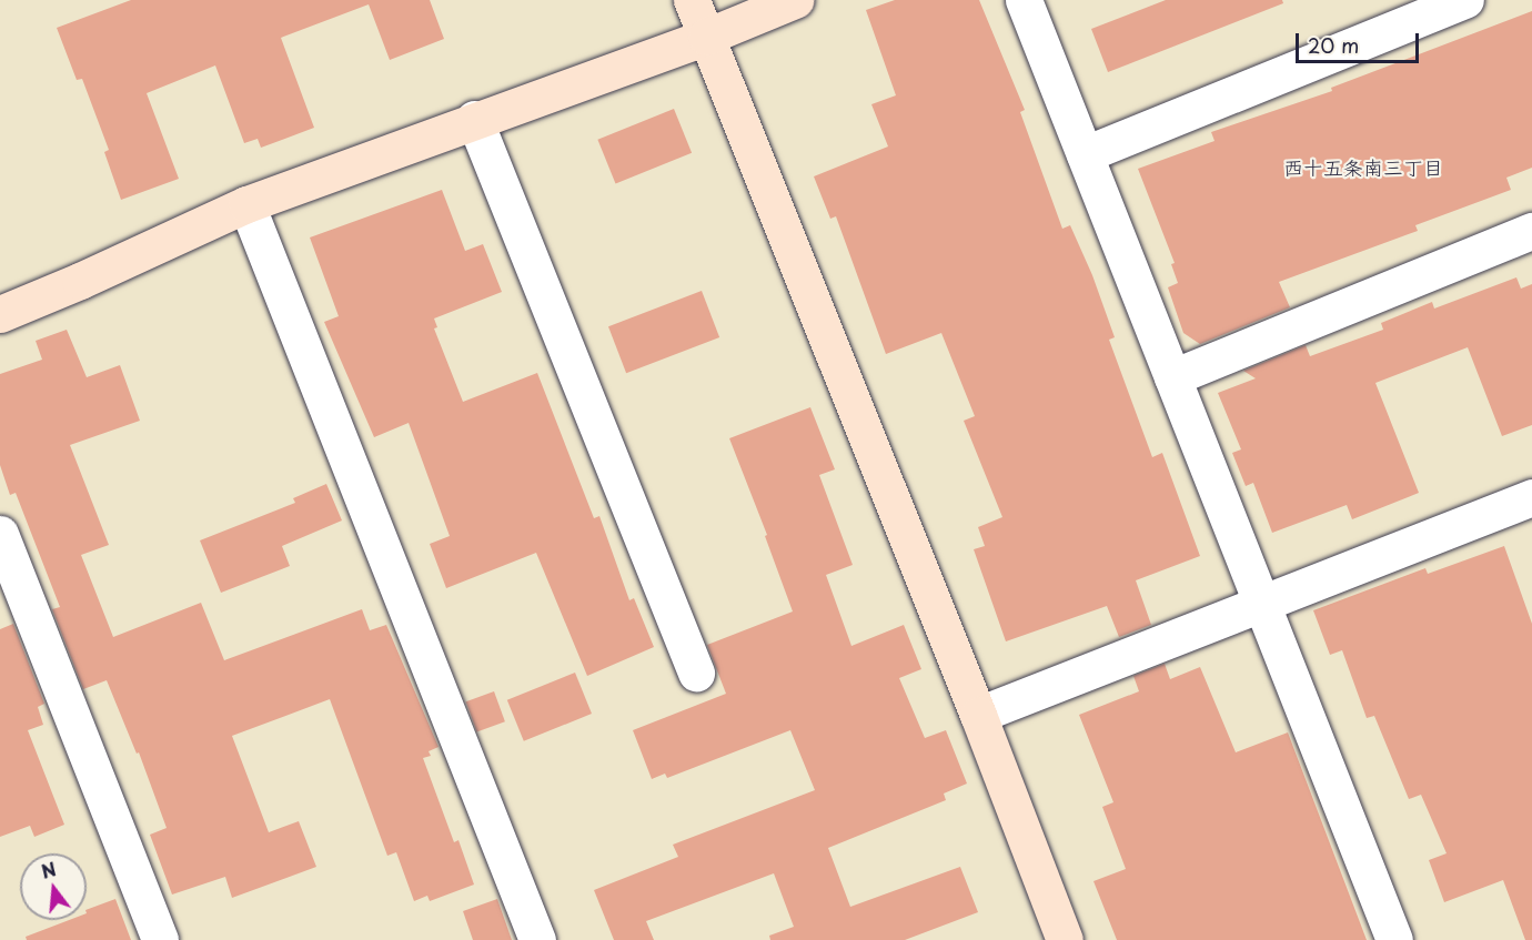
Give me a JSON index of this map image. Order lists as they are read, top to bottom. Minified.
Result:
{"districts":["西十五条南三丁目"],"scale_bar":"20 m","north":"top"}
